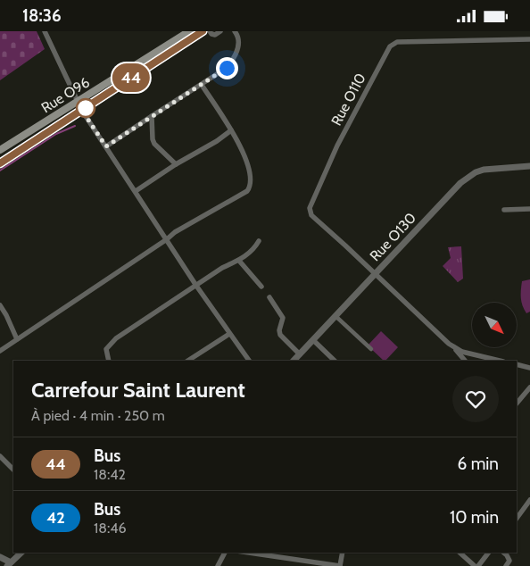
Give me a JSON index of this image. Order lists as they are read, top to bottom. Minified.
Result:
{"streets":{"main road":["Rue O96"],"street":["Rue O110","Rue O130"]},"crossings":[["Rue O110","Rue O130"]],"lines":["bus line 44"],"north":"bottom right","page":{"status":"18:36","on_map":"44","heading":["Carrefour Saint Laurent","À pied · 4 min · 250 m"],"list":[{"mark":"44","name":"Bus","note":"18:42","value":"6 min"},{"mark":"42","name":"Bus","note":"18:46","value":"10 min"}]}}
